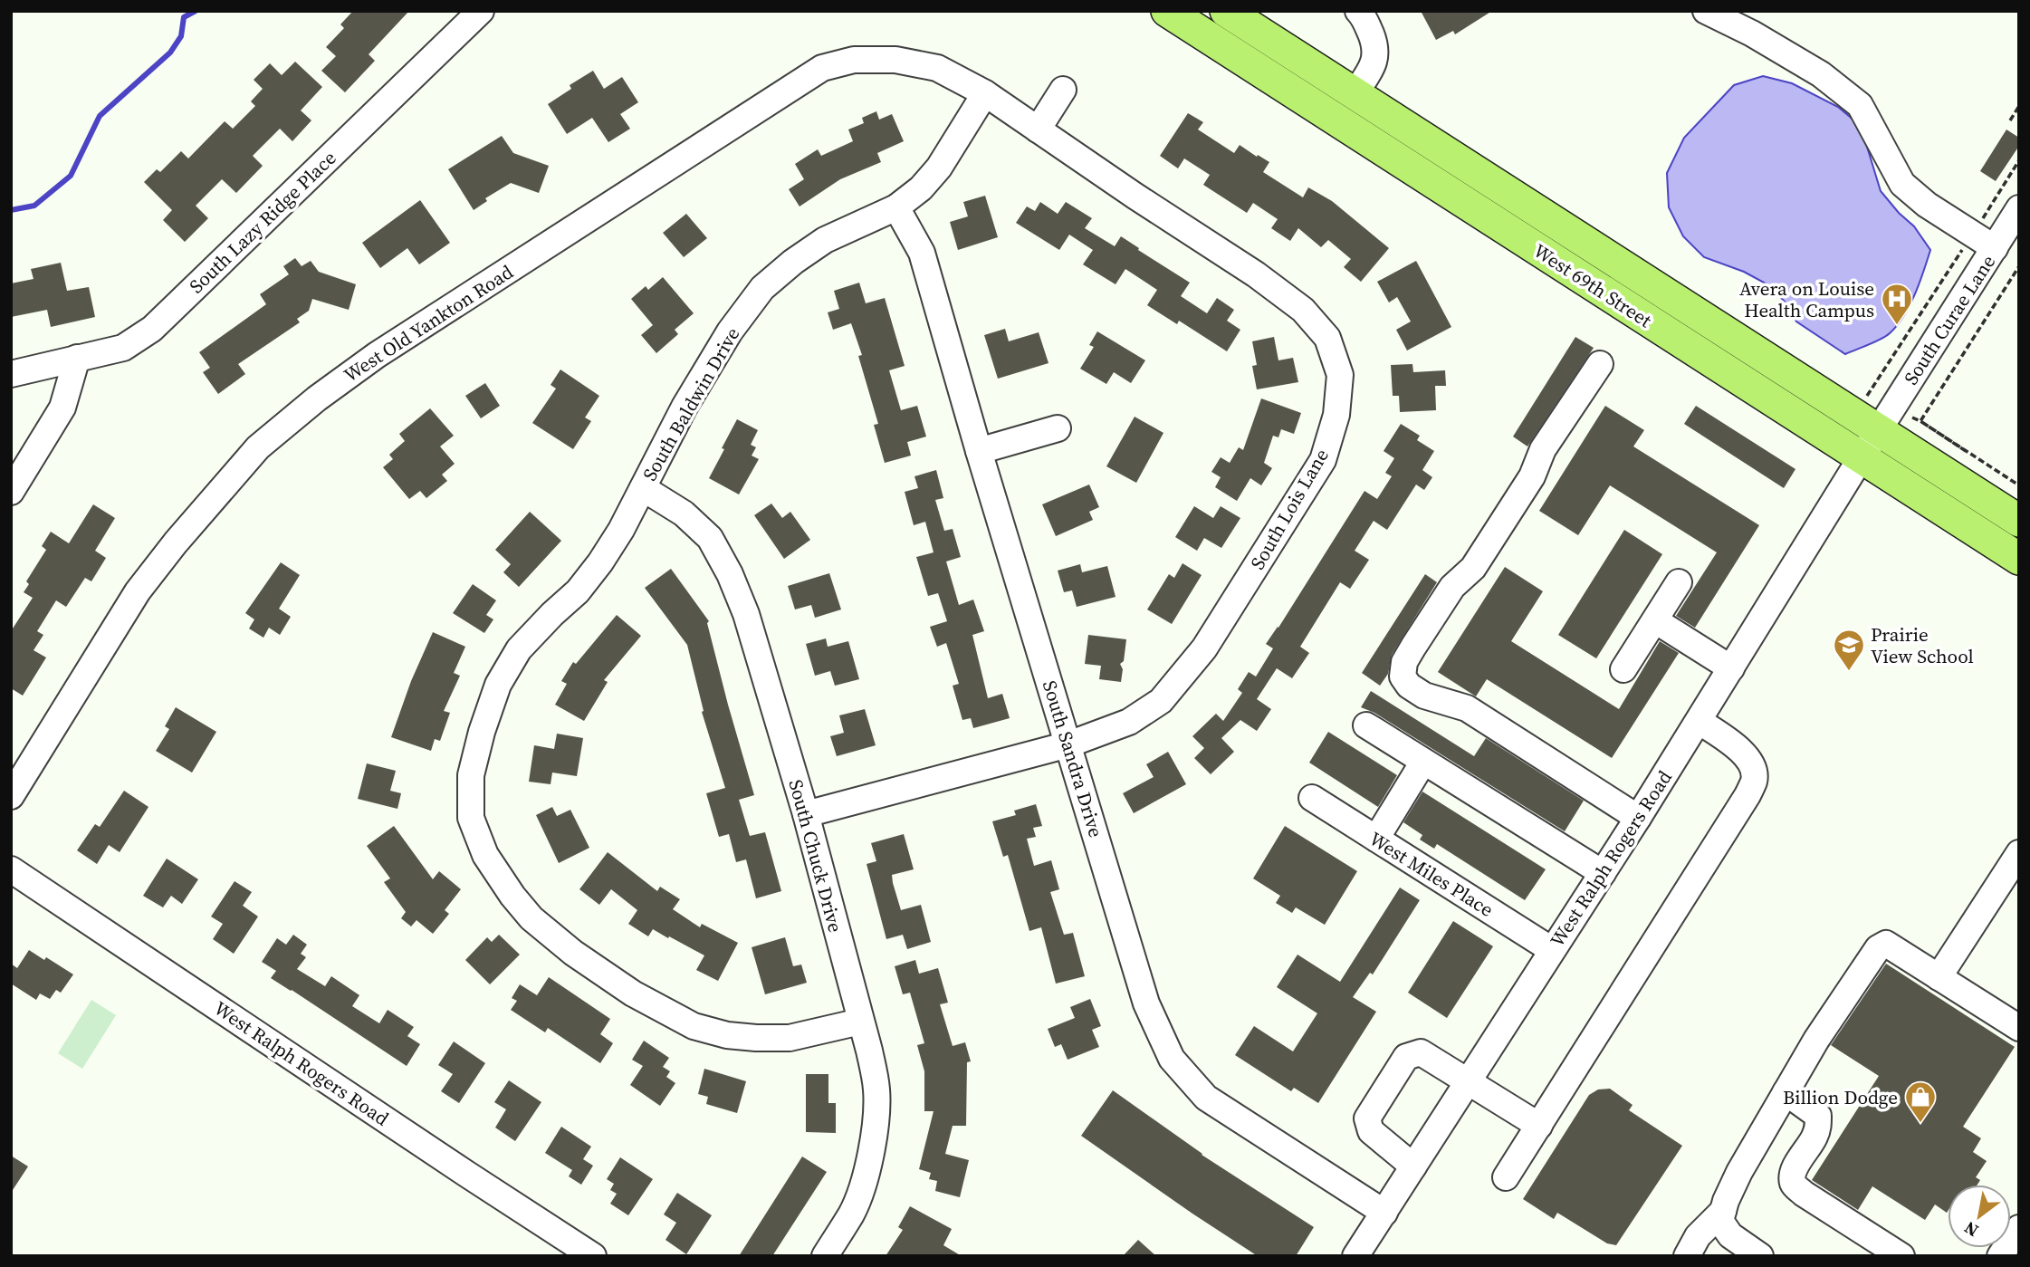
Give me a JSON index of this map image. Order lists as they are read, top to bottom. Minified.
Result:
{"streets":{"main road":["West 69th Street"],"street":["South Lazy Ridge Place","South Curae Lane","West Old Yankton Road","South Baldwin Drive","South Lois Lane","South Sandra Drive","South Chuck Drive","West Ralph Rogers Road","West Miles Place"]},"crossings":[["West 69th Street","South Curae Lane"],["West 69th Street","West Ralph Rogers Road"],["South Curae Lane","West Ralph Rogers Road"],["West Old Yankton Road","South Baldwin Drive"],["West Old Yankton Road","South Lois Lane"],["South Baldwin Drive","South Lois Lane"],["South Baldwin Drive","South Sandra Drive"],["South Baldwin Drive","South Chuck Drive"],["South Lois Lane","South Sandra Drive"],["South Lois Lane","South Chuck Drive"],["South Sandra Drive","West Ralph Rogers Road"],["West Ralph Rogers Road","West Miles Place"]],"places":{"hospital":["Avera on Louise Health Campus"],"school or university":["Prairie View School"],"shop":["Billion Dodge"]},"north":"bottom left"}
